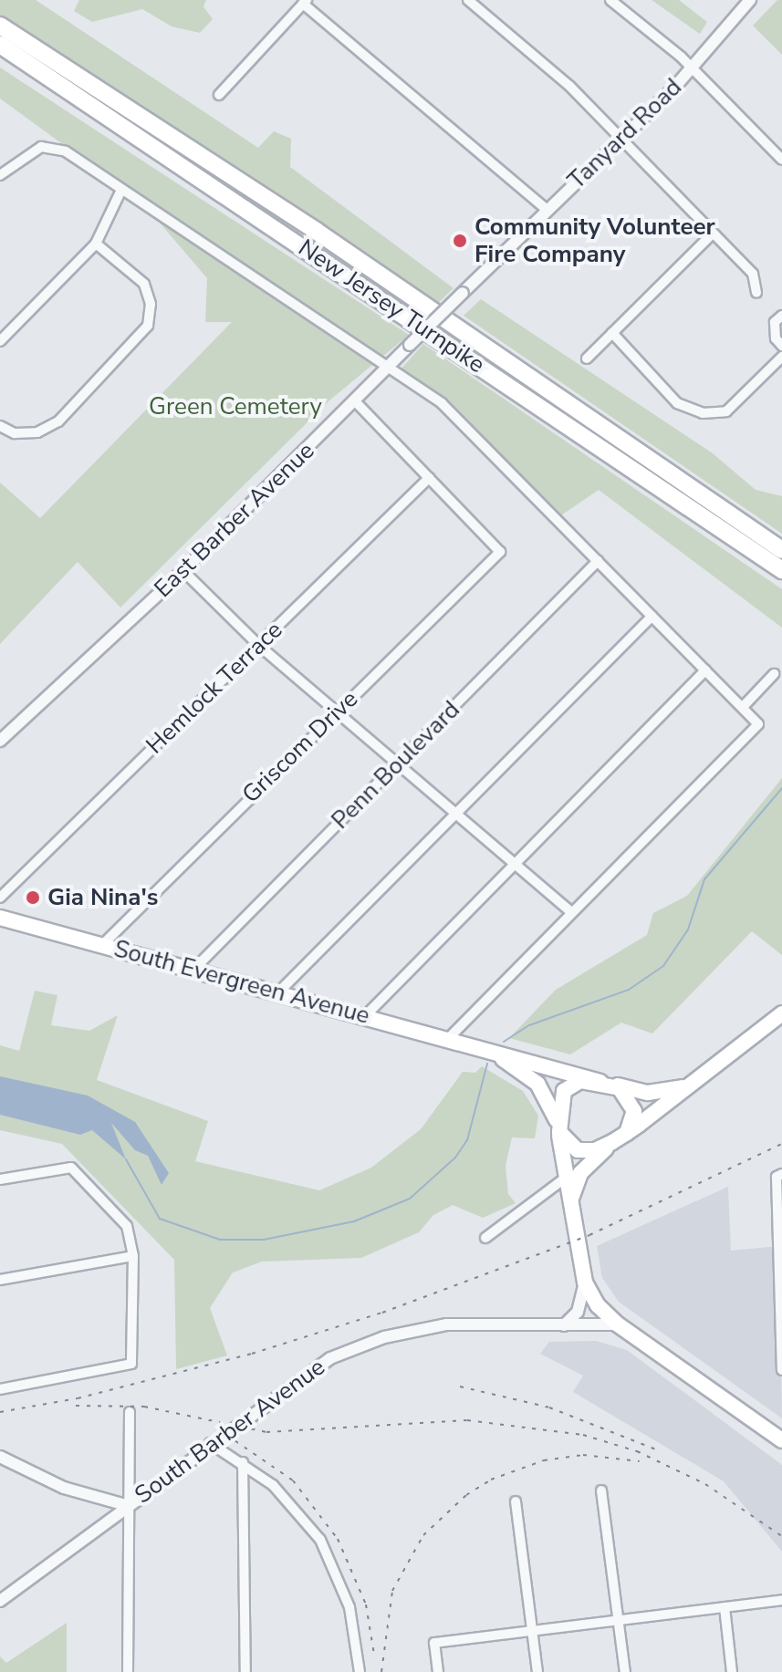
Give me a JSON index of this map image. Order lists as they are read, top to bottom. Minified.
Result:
{"streets":{"highway":["New Jersey Turnpike"],"main road":["South Evergreen Avenue"],"street":["Tanyard Road","East Barber Avenue","Hemlock Terrace","Griscom Drive","Penn Boulevard","South Barber Avenue"]},"crossings":[["Tanyard Road","East Barber Avenue"],["Hemlock Terrace","Griscom Drive"],["Griscom Drive","South Evergreen Avenue"],["Penn Boulevard","South Evergreen Avenue"],["South Evergreen Avenue","South Barber Avenue"]],"parks":["Green Cemetery"],"places":["Community Volunteer Fire Company","Gia Nina's"]}
